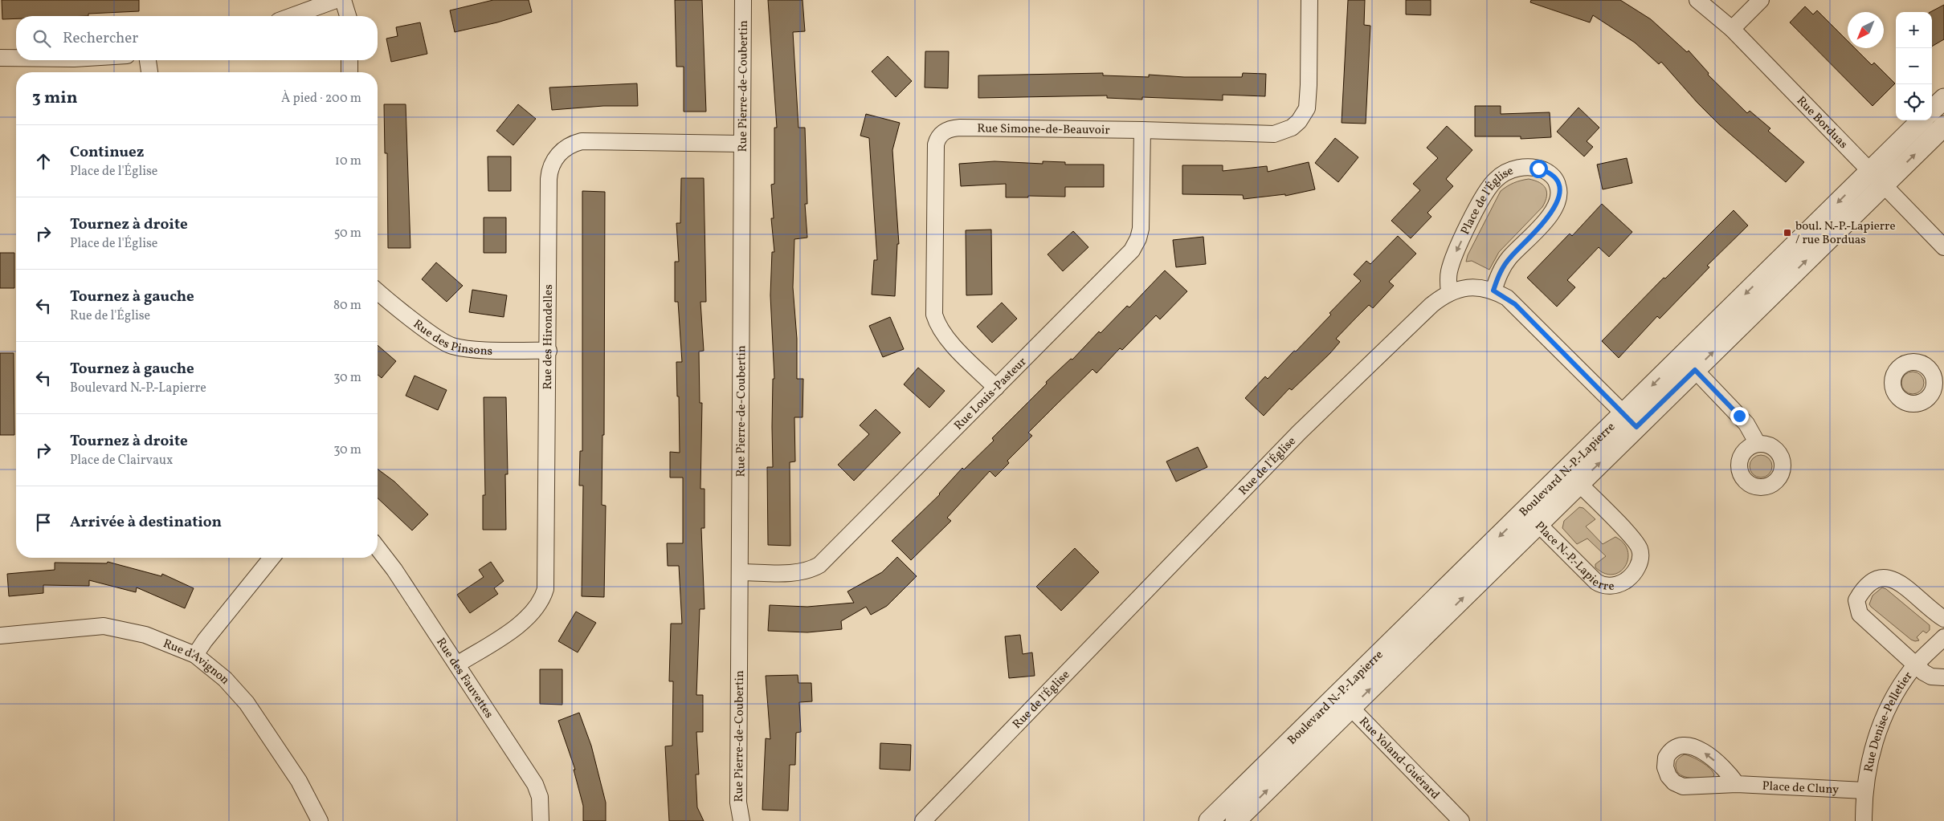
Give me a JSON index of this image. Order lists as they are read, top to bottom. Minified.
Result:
{"streets":{"street":["Rue Pierre-de-Coubertin","Rue Borduas","Rue Simone-de-Beauvoir","Place de l'Église","Rue des Pinsons","Rue des Hirondelles","Rue Louis-Pasteur","Rue de l'Église","Boulevard N.-P.-Lapierre","Place N.-P.-Lapierre","Rue d'Avignon","Rue des Fauvettes","Rue Denise-Pelletier","Rue Yoland-Guérard","Place de Cluny"]},"crossings":[["Rue Pierre-de-Coubertin","Rue des Hirondelles"],["Rue Pierre-de-Coubertin","Rue Louis-Pasteur"],["Rue Borduas","Boulevard N.-P.-Lapierre"],["Rue Simone-de-Beauvoir","Rue Louis-Pasteur"],["Place de l'Église","Rue de l'Église"],["Rue des Pinsons","Rue des Hirondelles"],["Rue des Hirondelles","Rue des Fauvettes"],["Rue de l'Église","Boulevard N.-P.-Lapierre"],["Boulevard N.-P.-Lapierre","Place N.-P.-Lapierre"],["Boulevard N.-P.-Lapierre","Rue Yoland-Guérard"],["Rue Denise-Pelletier","Place de Cluny"]],"places":{"transit":["boul. N.-P.-Lapierre / rue Borduas"]},"north":"bottom left","page":{"map_buttons":["+","−"],"search":"Rechercher","heading":["3 min","À pied · 200 m"],"list":[["Continuez","Place de l'Église","10 m"],["Tournez à droite","Place de l'Église","50 m"],["Tournez à gauche","Rue de l'Église","80 m"],["Tournez à gauche","Boulevard N.-P.-Lapierre","30 m"],["Tournez à droite","Place de Clairvaux","30 m"],"Arrivée à destination"]}}
